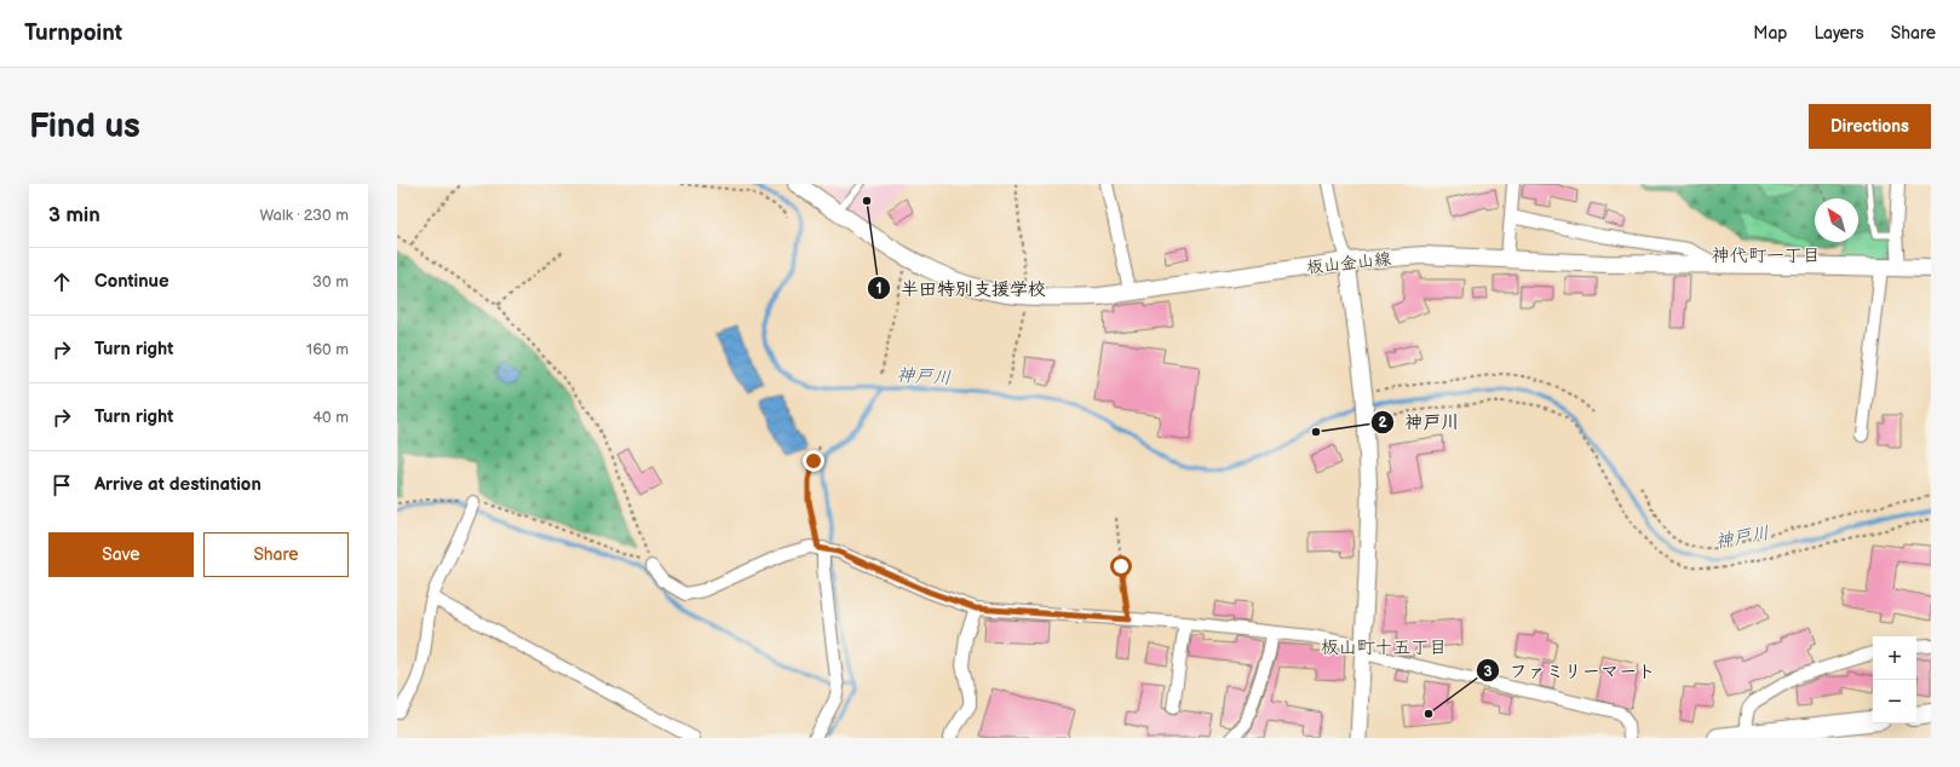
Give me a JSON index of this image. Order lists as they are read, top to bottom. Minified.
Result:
{"streets":{"main road":["板山金山線"]},"districts":["神代町一丁目","板山町十五丁目"],"water":["神戸川"],"places":["半田特別支援学校","神戸川","ファミリーマート"],"north":"top left","page":{"header":"Turnpoint","nav":["Map","Layers","Share"],"buttons":["Directions",["Save","Share"]],"title":"Find us","heading":["3 min","Walk · 230 m"],"list":[["Continue","30 m"],["Turn right","160 m"],["Turn right","40 m"],"Arrive at destination"],"map_buttons":["+","−"]}}
